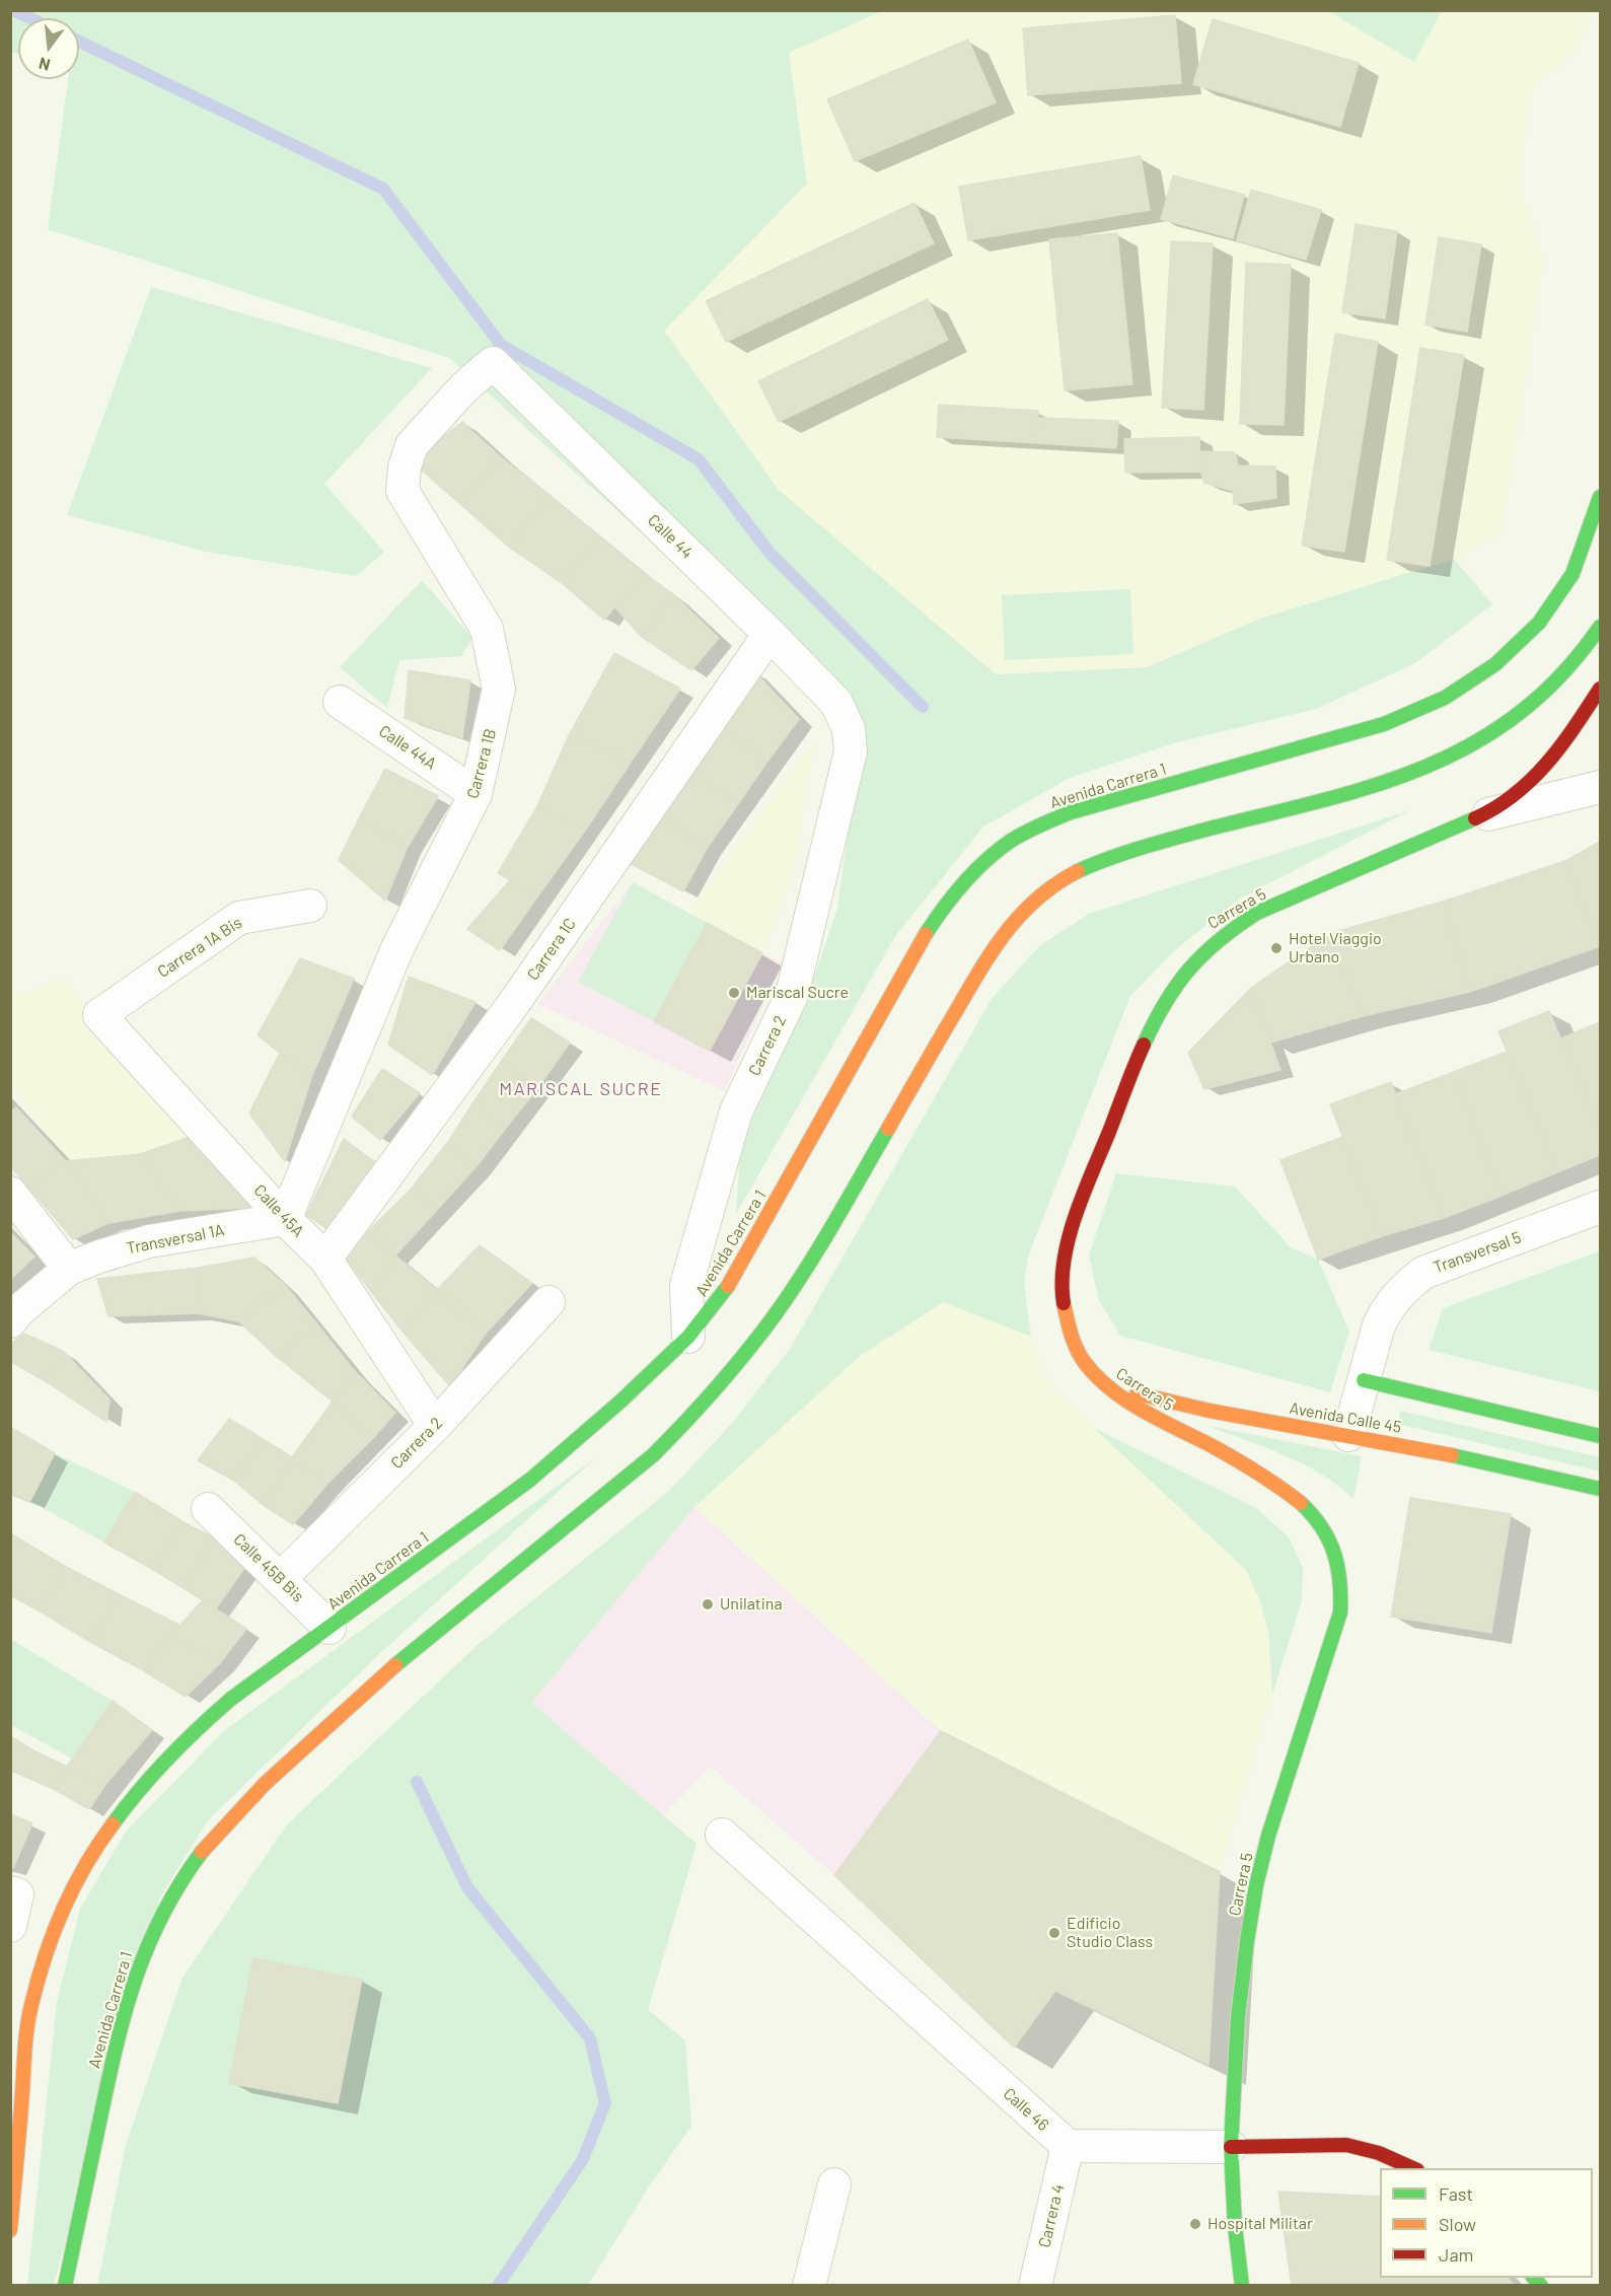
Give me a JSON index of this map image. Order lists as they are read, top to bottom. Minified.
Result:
{"streets":{"main road":["Avenida Carrera 1","Carrera 5","Avenida Calle 45"],"street":["Calle 44","Calle 44A","Carrera 1B","Carrera 1A Bis","Carrera 1C","Carrera 2","Calle 45A","Transversal 1A","Transversal 5","Calle 45B Bis","Calle 46","Carrera 4"]},"crossings":[["Calle 44","Carrera 1B"],["Calle 44","Carrera 1C"],["Calle 44","Carrera 2"],["Calle 44A","Carrera 1B"],["Carrera 1B","Calle 45A"],["Carrera 1B","Transversal 1A"],["Avenida Carrera 1","Carrera 2"],["Avenida Carrera 1","Calle 45B Bis"],["Carrera 5","Avenida Calle 45"],["Carrera 1A Bis","Calle 45A"],["Carrera 1C","Calle 45A"],["Carrera 2","Calle 45A"],["Carrera 2","Calle 45B Bis"],["Calle 45A","Transversal 1A"],["Transversal 5","Avenida Calle 45"],["Calle 46","Carrera 4"]],"districts":["MARISCAL SUCRE"],"places":["Hotel Viaggio Urbano","Mariscal Sucre","Unilatina","Edificio Studio Class","Hospital Militar"],"legend":["Fast","Slow","Jam"],"north":"bottom"}
